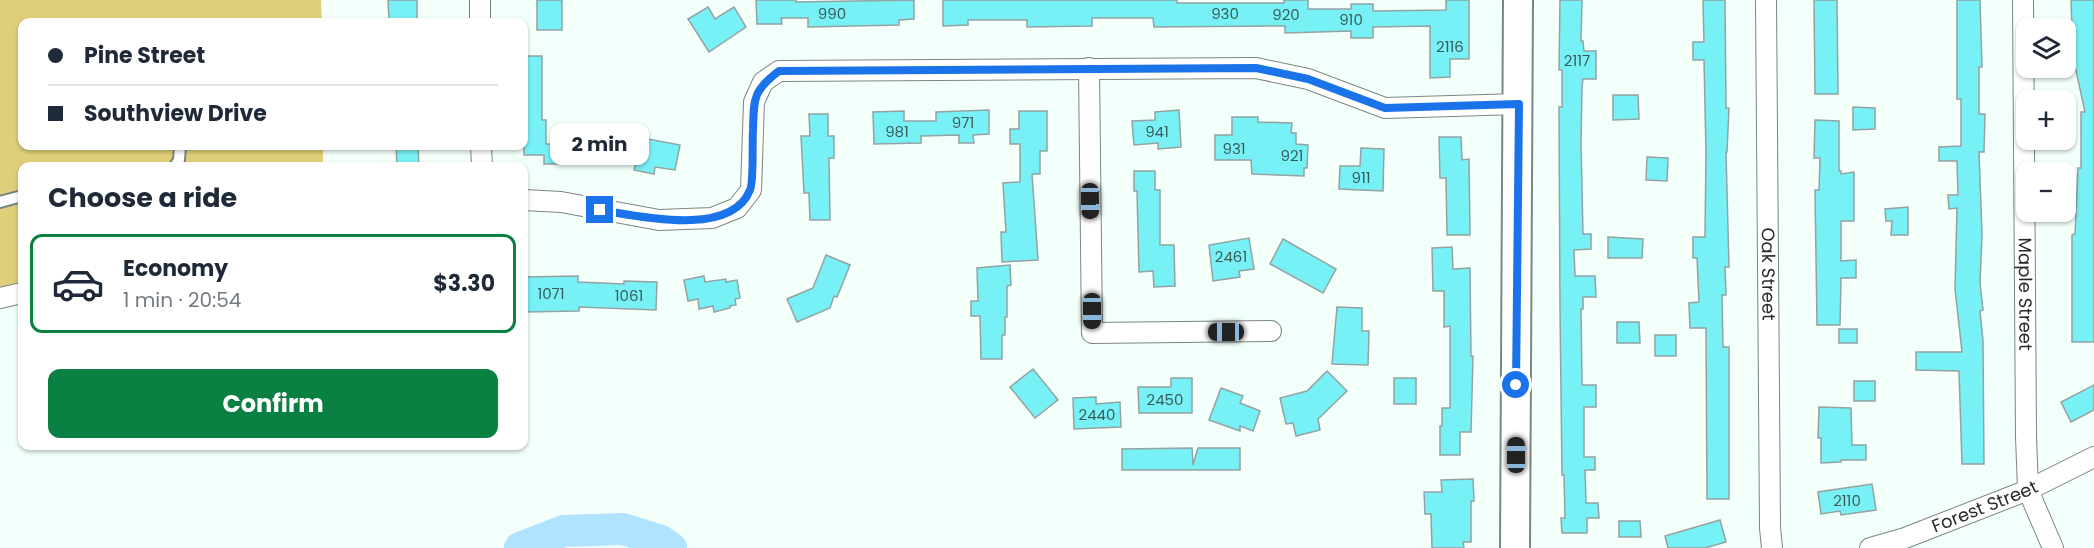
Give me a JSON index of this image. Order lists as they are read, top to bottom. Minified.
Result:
{"streets":{"street":["Oak Street","Maple Street","Forest Street"]},"crossings":[["Maple Street","Forest Street"]],"house_numbers":["990","930","920","910","2116","2117","971","981","941","931","921","911","2461","1071","1061","2450","2440","2110"],"page":{"map_buttons":["+","−"],"banner":["Pine Street","Southview Drive"],"bubble":"2 min","heading":"Choose a ride","list":[{"name":"Economy","note":"1 min · 20:54","value":"$3.30"}],"buttons":"Confirm"}}
